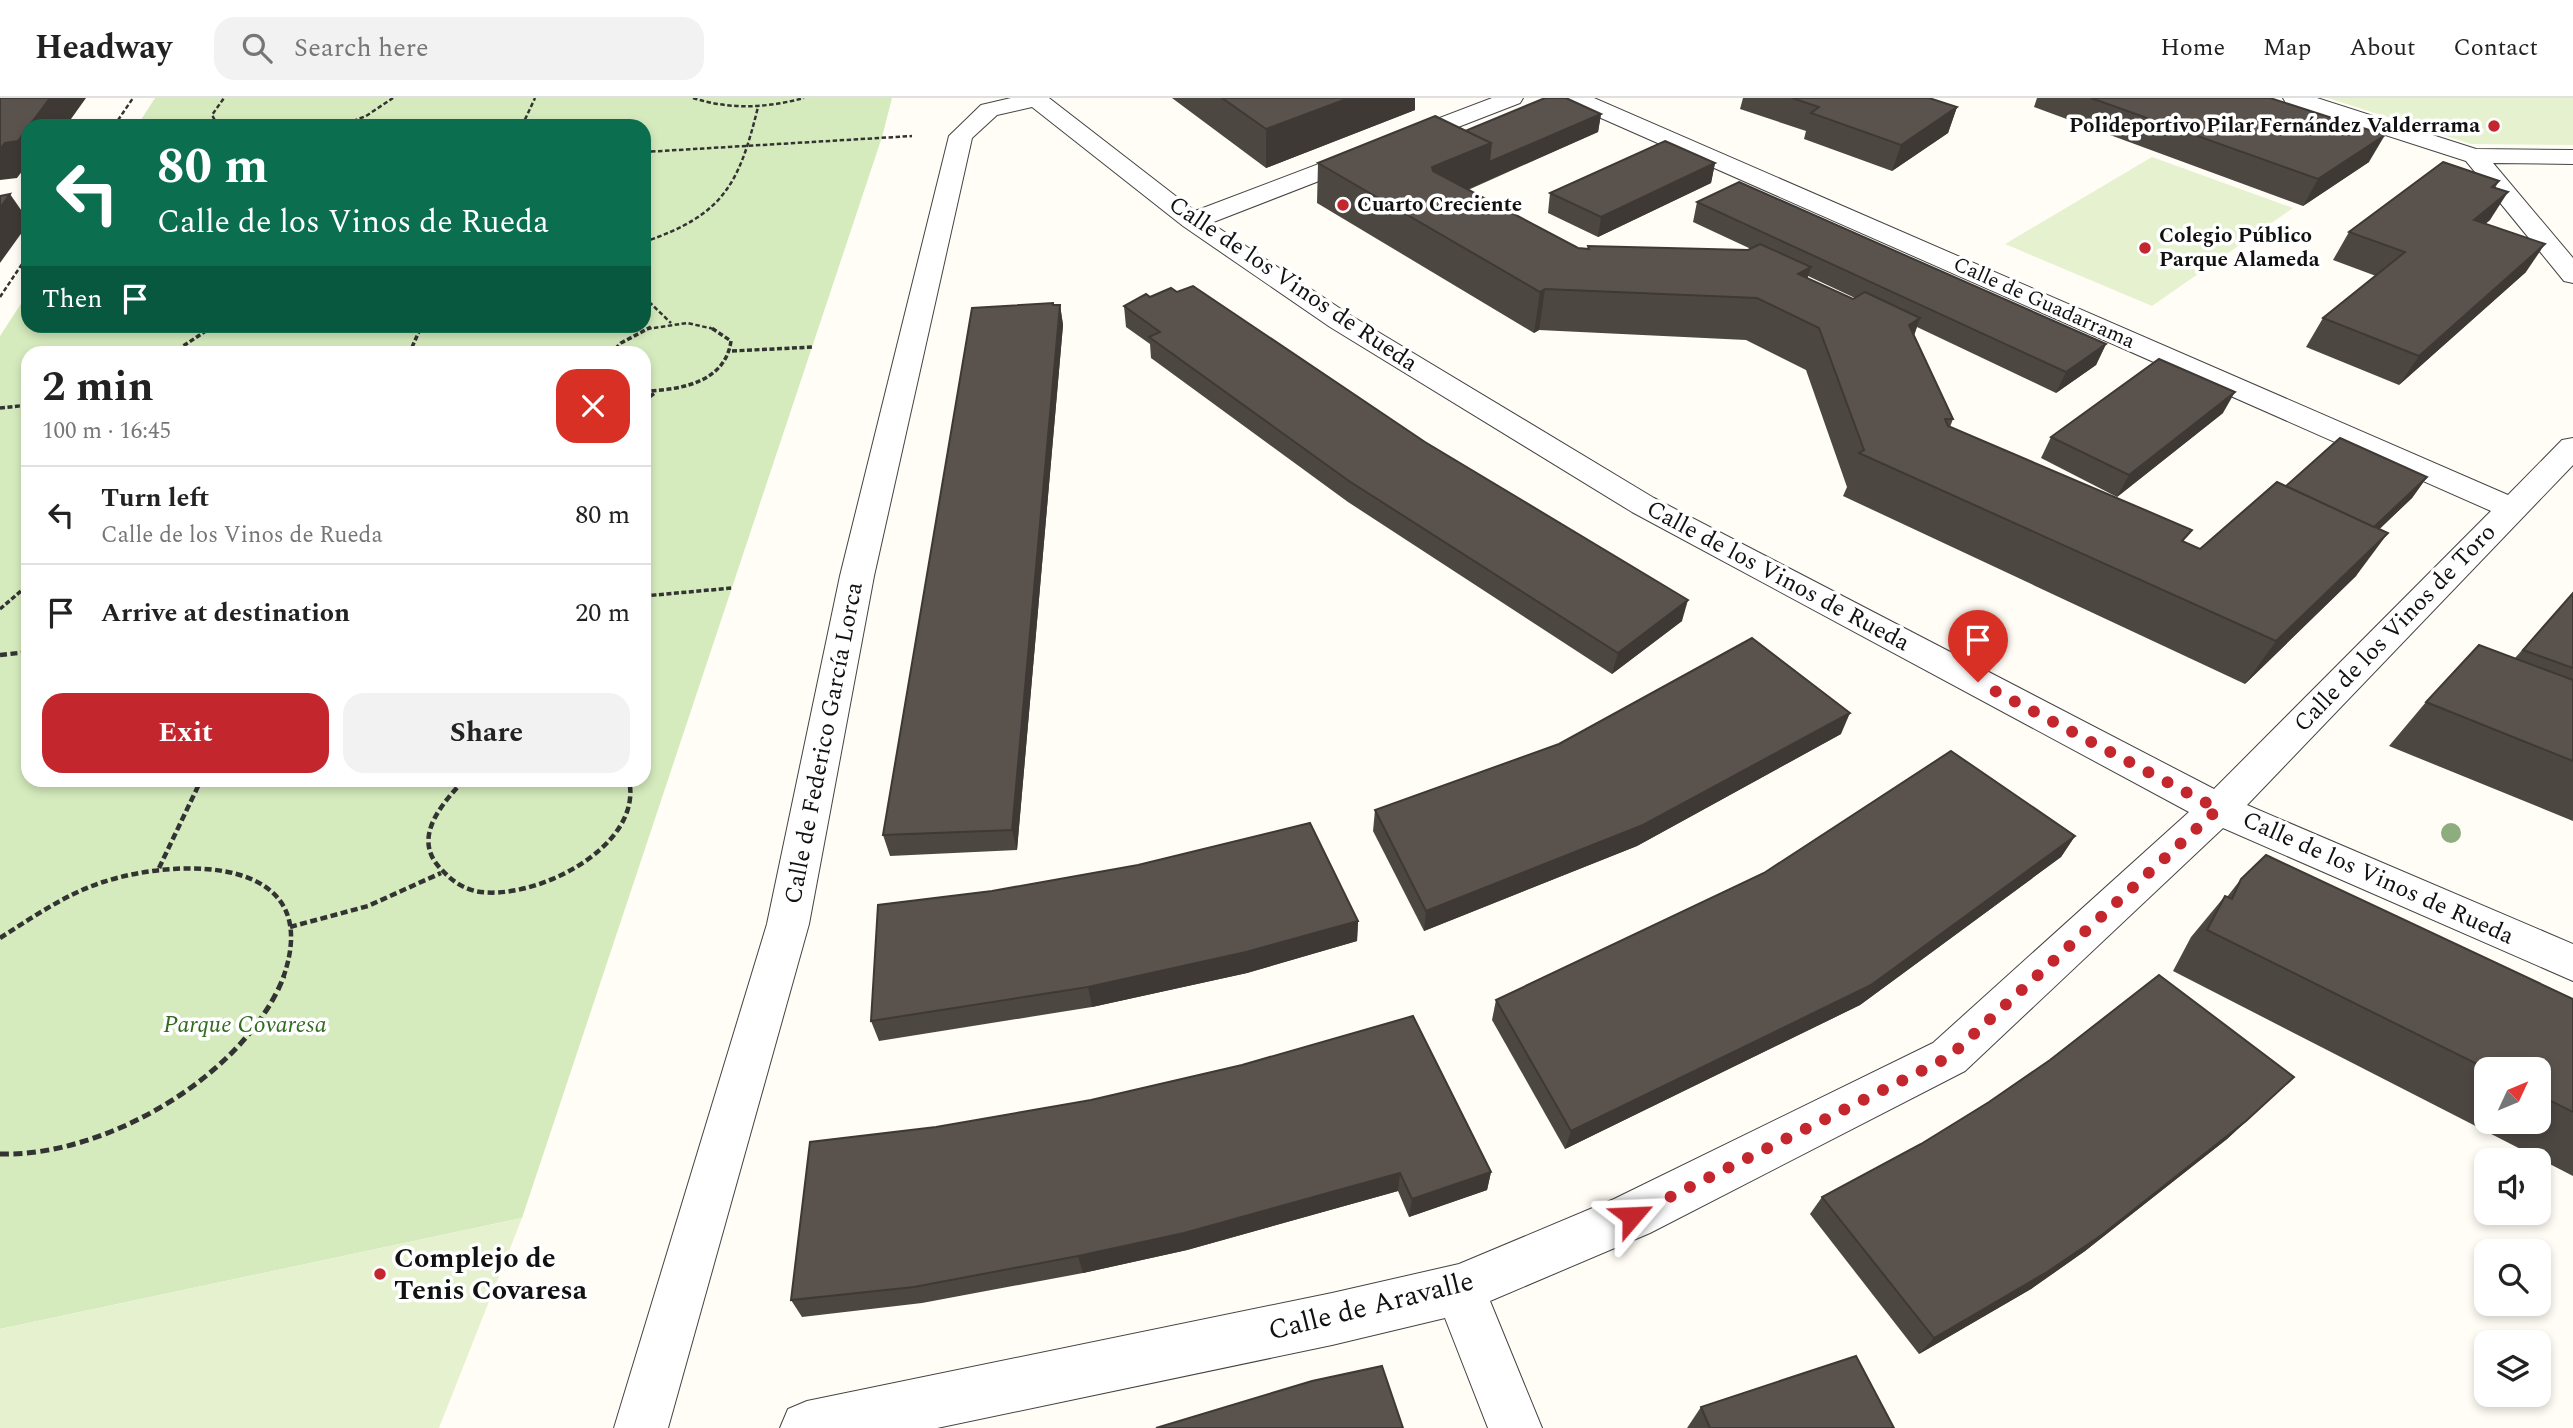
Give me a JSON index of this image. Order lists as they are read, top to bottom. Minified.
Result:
{"streets":{"street":["Calle de los Vinos de Rueda","Calle de Guadarrama","Calle de los Vinos de Toro","Calle de Federico García Lorca","Calle de Aravalle"]},"crossings":[["Calle de los Vinos de Rueda","Calle de los Vinos de Toro"],["Calle de los Vinos de Rueda","Calle de Aravalle"],["Calle de Guadarrama","Calle de los Vinos de Toro"],["Calle de los Vinos de Toro","Calle de Aravalle"]],"parks":["Parque Covaresa"],"places":["Polideportivo Pilar Fernández Valderrama","Cuarto Creciente","Colegio Público Parque Alameda","Complejo de Tenis Covaresa"],"north":"top right","page":{"header":"Headway","search":"Search here","nav":["Home","Map","About","Contact"],"turn":["80 m","Calle de los Vinos de Rueda"],"then":"Then","heading":["2 min","100 m · 16:45"],"list":[{"name":"Turn left","note":"Calle de los Vinos de Rueda","value":"80 m"},{"name":"Arrive at destination","value":"20 m"}],"buttons":["Exit","Share"]}}
